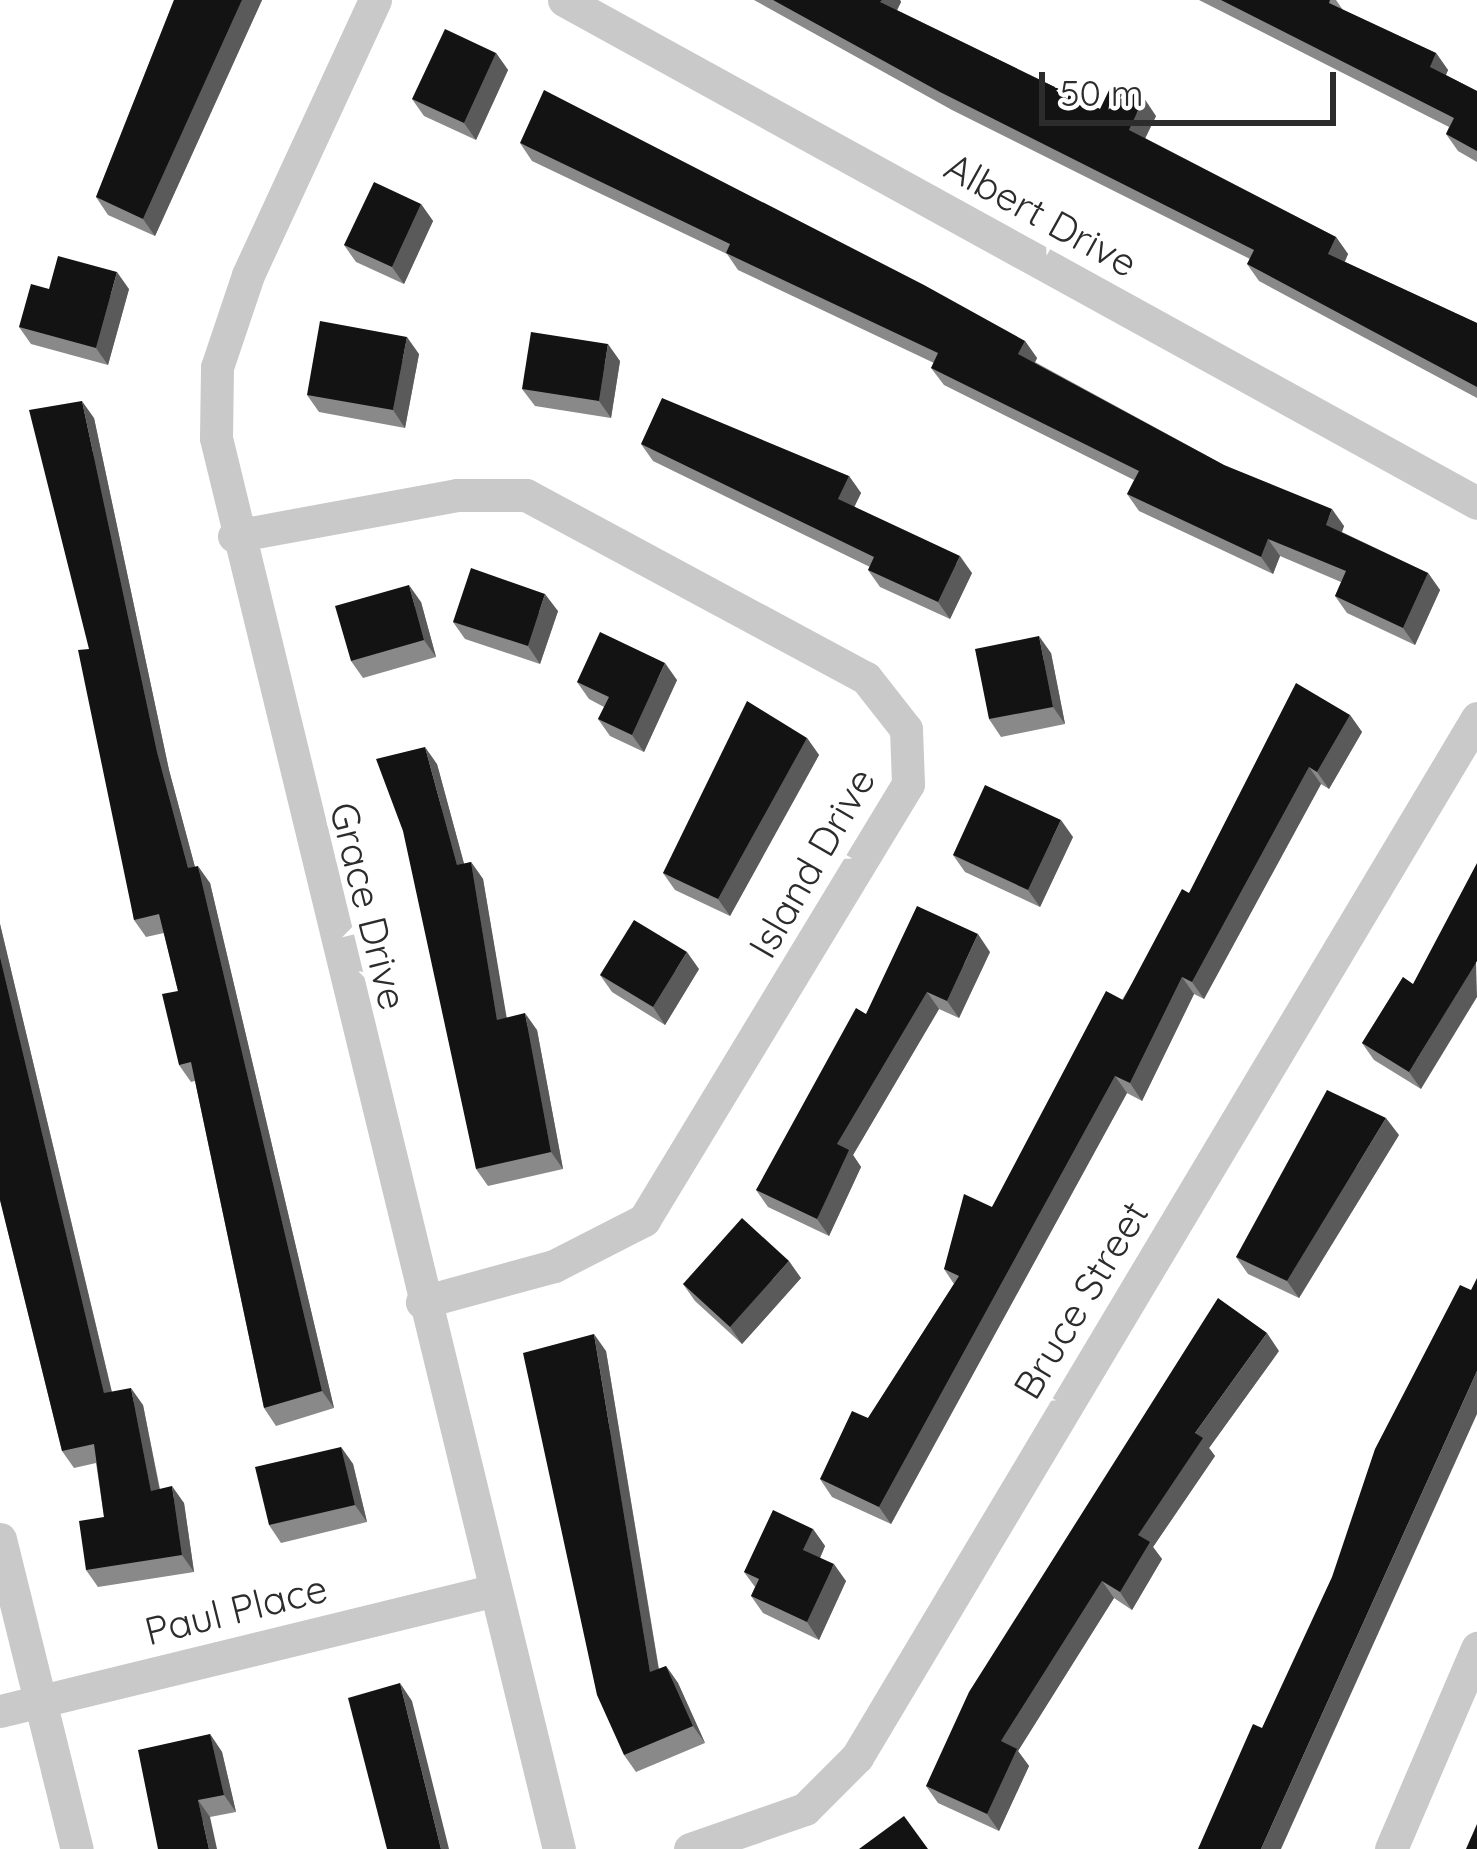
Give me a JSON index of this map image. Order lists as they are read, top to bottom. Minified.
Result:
{"streets":{"street":["Albert Drive","Island Drive","Grace Drive","Bruce Street","Paul Place"]},"crossings":[["Island Drive","Grace Drive"],["Grace Drive","Paul Place"]],"scale_bar":"50 m"}
